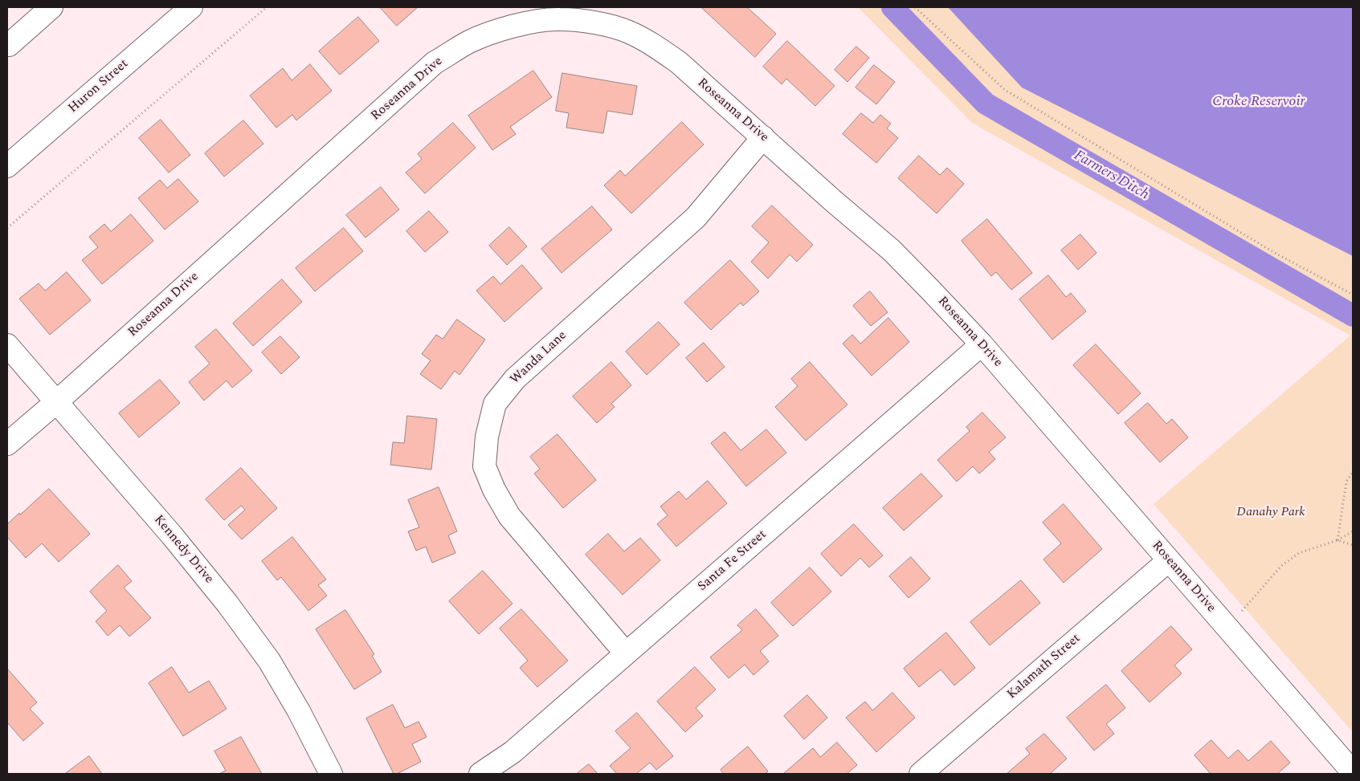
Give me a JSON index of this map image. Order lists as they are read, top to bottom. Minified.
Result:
{"streets":{"street":["Huron Street","Roseanna Drive","Wanda Lane","Kennedy Drive","Santa Fe Street","Kalamath Street"]},"crossings":[["Roseanna Drive","Wanda Lane"],["Roseanna Drive","Kennedy Drive"],["Roseanna Drive","Santa Fe Street"],["Roseanna Drive","Kalamath Street"],["Wanda Lane","Santa Fe Street"]],"water":["Croke Reservoir","Farmers Ditch"],"parks":["Danahy Park"]}
